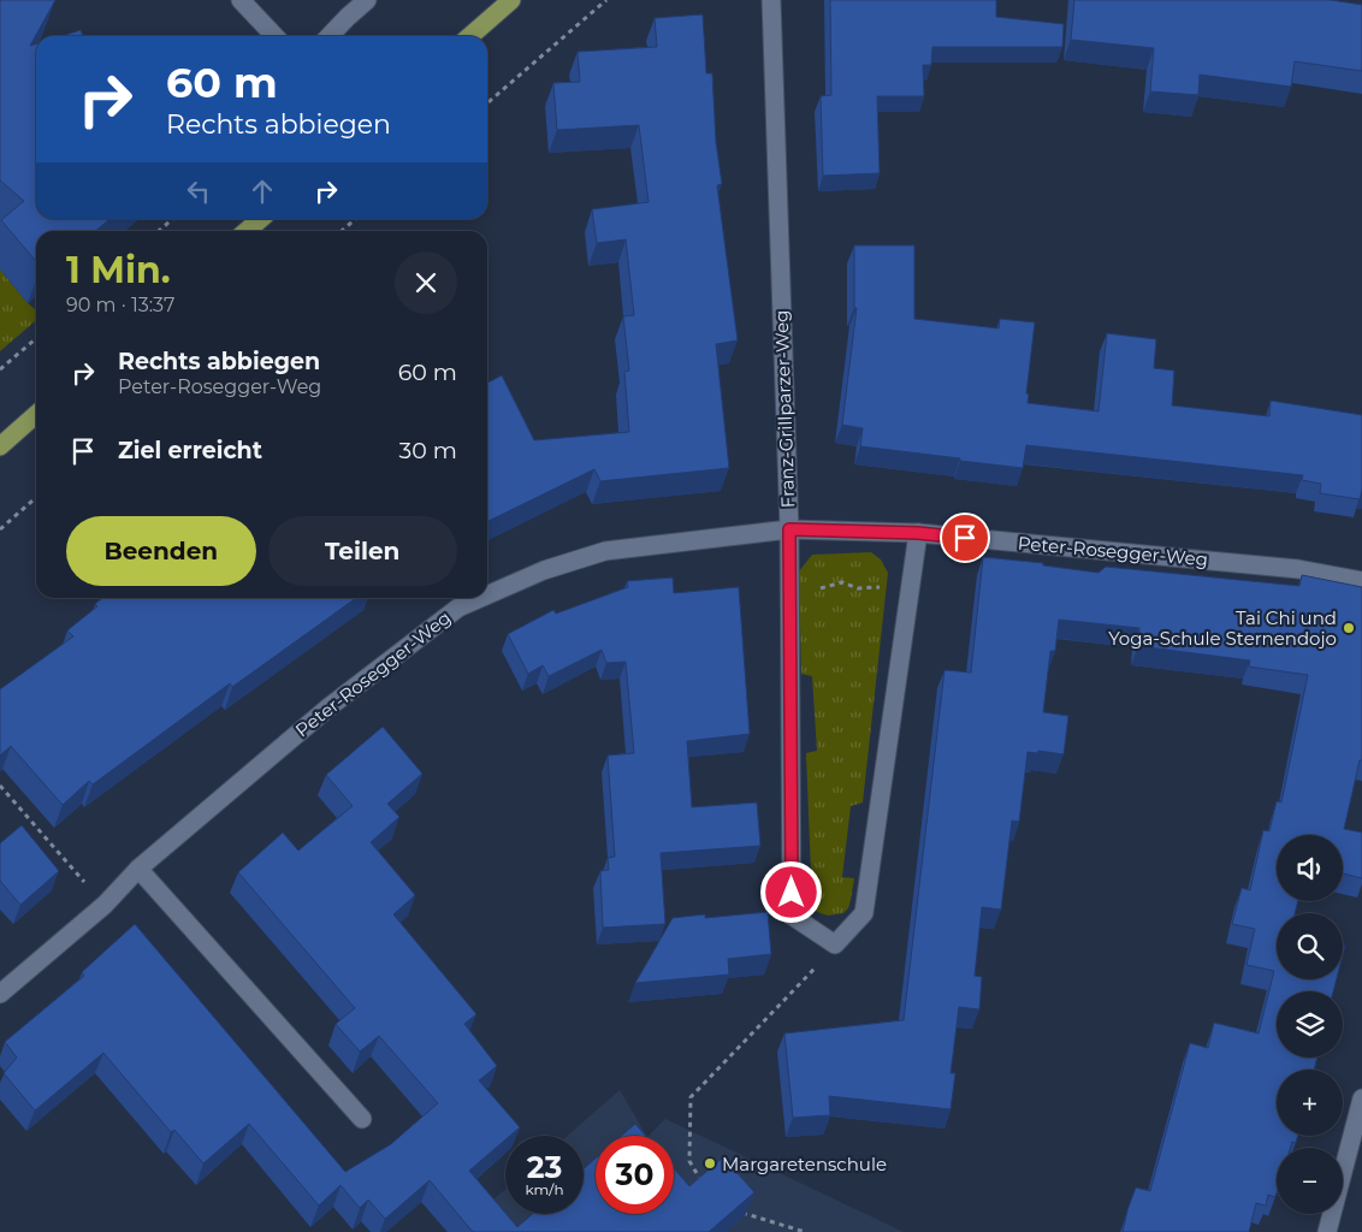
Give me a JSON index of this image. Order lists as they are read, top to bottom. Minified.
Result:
{"streets":{"street":["Franz-Grillparzer-Weg","Peter-Rosegger-Weg"]},"crossings":[["Franz-Grillparzer-Weg","Peter-Rosegger-Weg"]],"places":["Tai Chi und Yoga-Schule Sternendojo","Margaretenschule"],"page":{"turn":["60 m","Rechts abbiegen"],"heading":["1 Min.","90 m · 13:37"],"list":[{"name":"Rechts abbiegen","note":"Peter-Rosegger-Weg","value":"60 m"},{"name":"Ziel erreicht","value":"30 m"}],"buttons":["Beenden","Teilen"],"map_buttons":["+","−"],"speed":"23 km/h","limit":"30"}}
